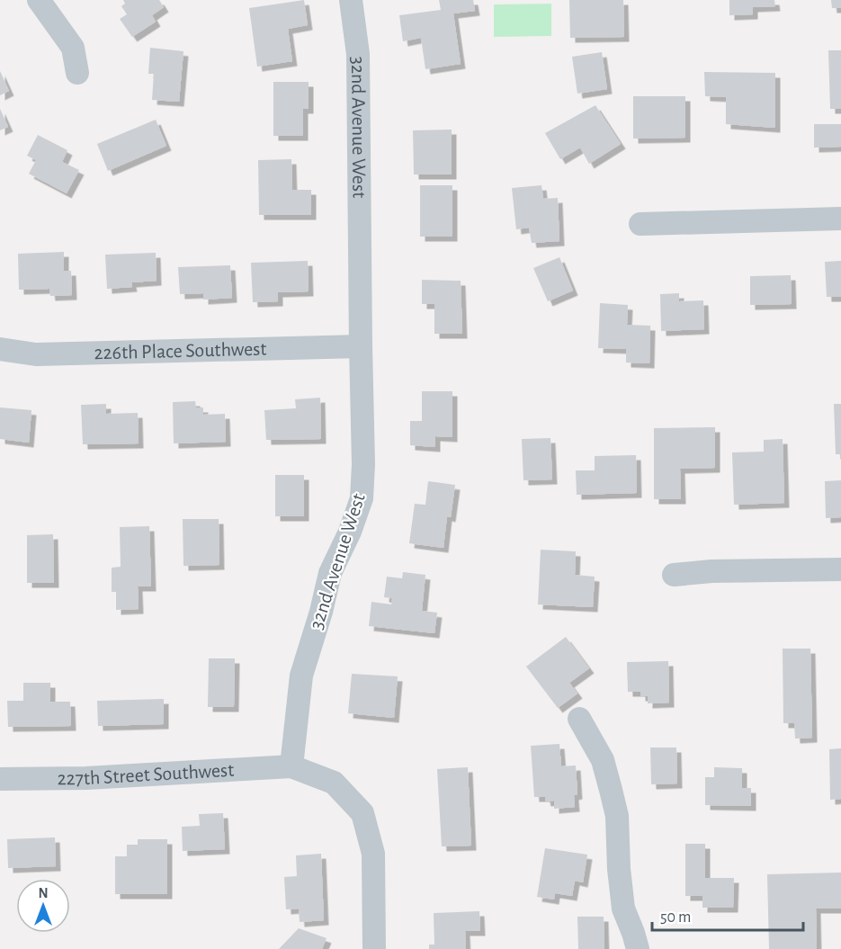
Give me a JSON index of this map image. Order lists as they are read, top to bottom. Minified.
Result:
{"streets":{"street":["32nd Avenue West","226th Place Southwest","227th Street Southwest"]},"crossings":[["32nd Avenue West","226th Place Southwest"],["32nd Avenue West","227th Street Southwest"]],"scale_bar":"50 m","north":"top"}
